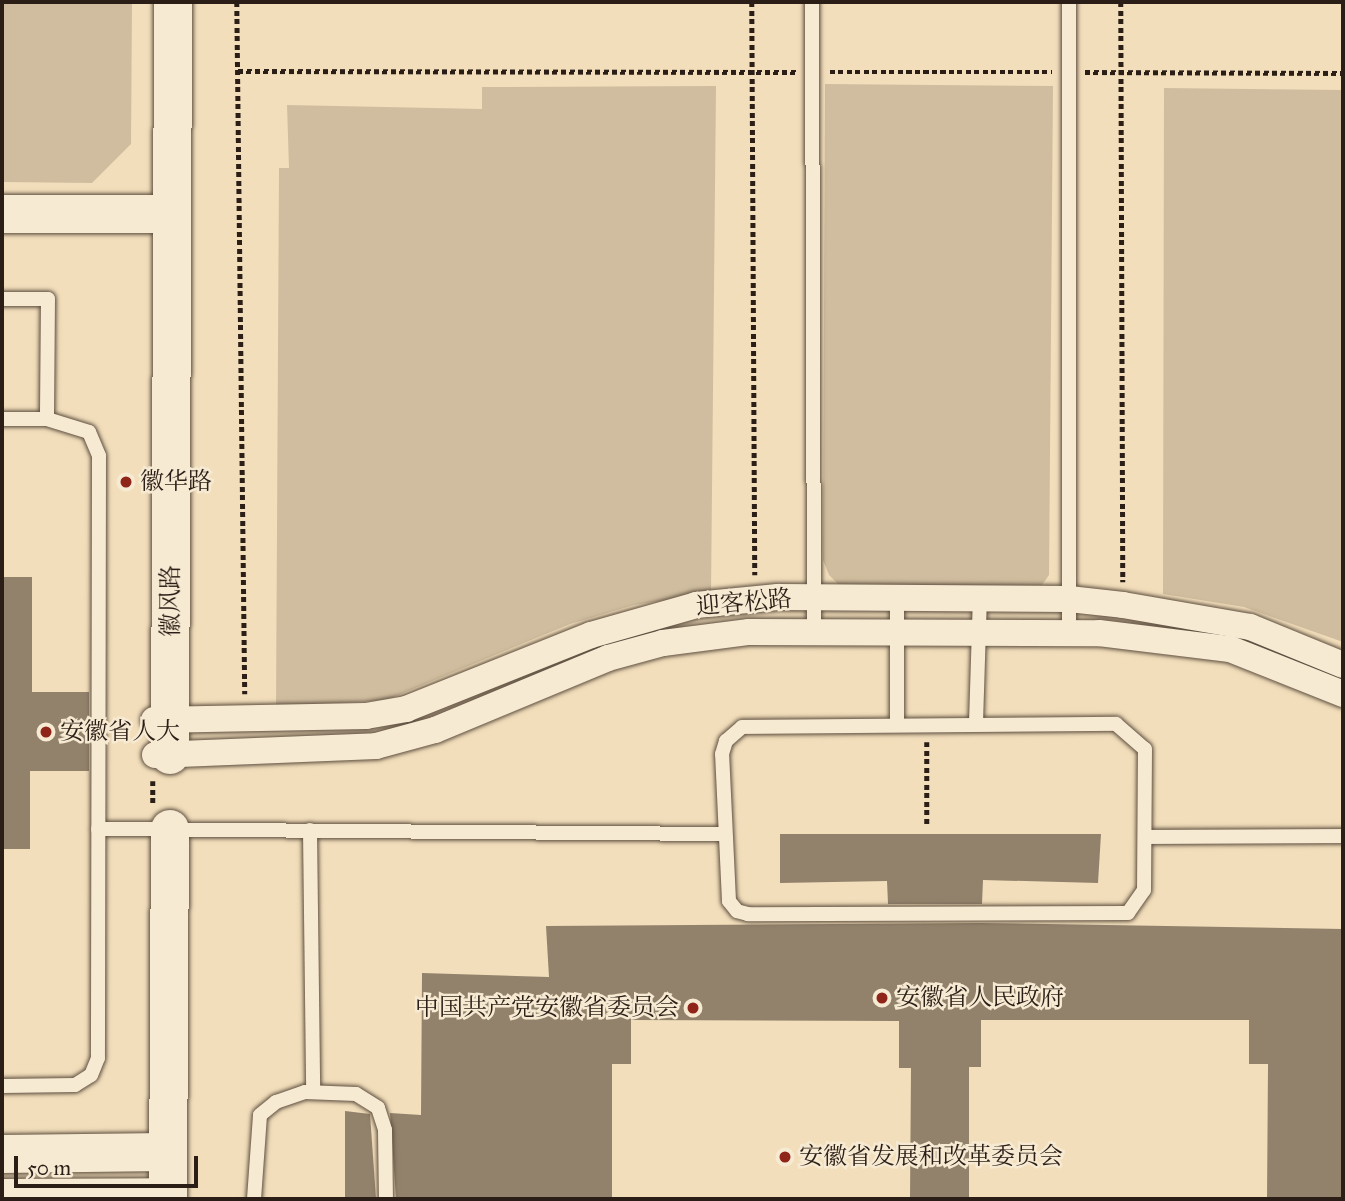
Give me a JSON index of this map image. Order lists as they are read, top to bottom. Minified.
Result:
{"streets":{"street":["徽风路","迎客松路"]},"crossings":[["徽风路","迎客松路"]],"places":["徽华路","安徽省人大","安徽省人民政府","中国共产党安徽省委员会","安徽省发展和改革委员会"],"scale_bar":"50 m"}
